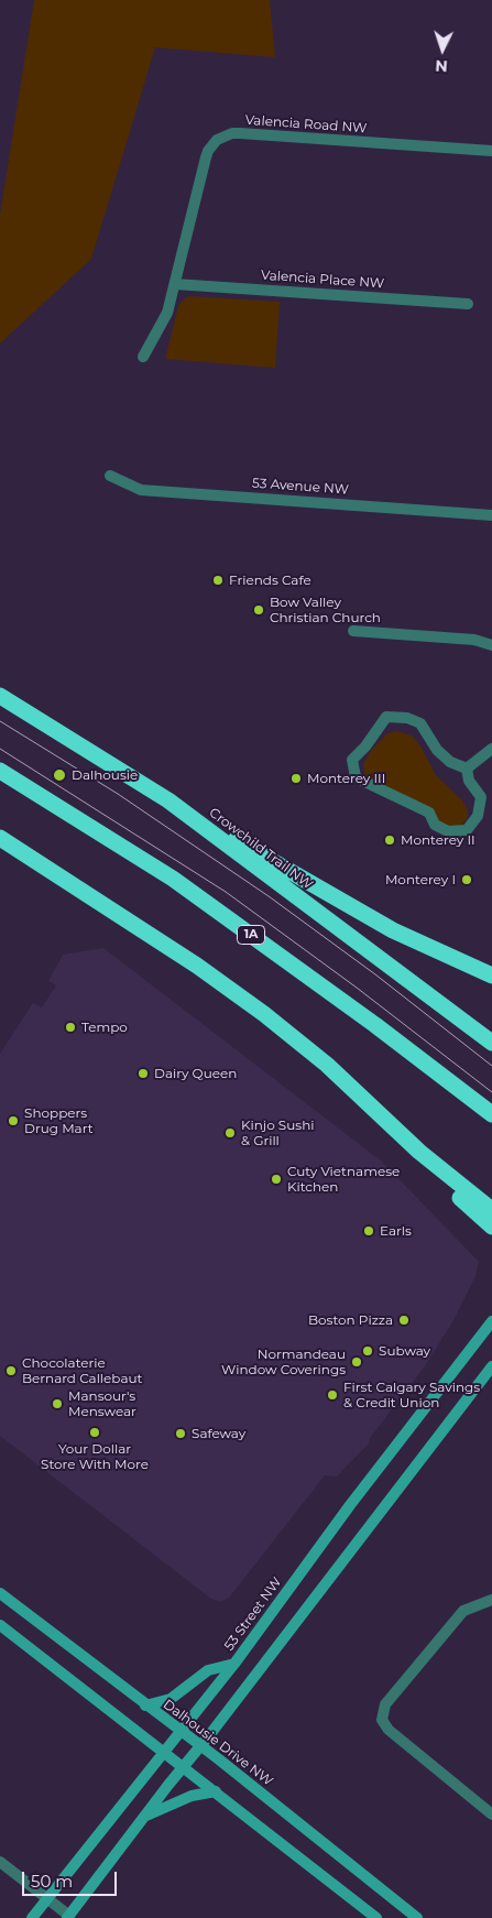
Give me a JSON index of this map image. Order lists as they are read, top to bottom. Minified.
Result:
{"streets":{"highway":["Crowchild Trail NW","1A"],"main road":["53 Street NW","Dalhousie Drive NW"],"street":["Valencia Road NW","Valencia Place NW","53 Avenue NW"]},"crossings":[["Valencia Road NW","Valencia Place NW"],["53 Street NW","Dalhousie Drive NW"]],"places":["Friends Cafe","Bow Valley Christian Church","Dalhousie","Monterey III","Monterey II","Monterey I","Tempo","Dairy Queen","Shoppers Drug Mart","Kinjo Sushi & Grill","Cuty Vietnamese Kitchen","Earls","Boston Pizza","Subway","Normandeau Window Coverings","Chocolaterie Bernard Callebaut","First Calgary Savings & Credit Union","Mansour's Menswear","Your Dollar Store With More","Safeway"],"scale_bar":"50 m","north":"bottom"}
